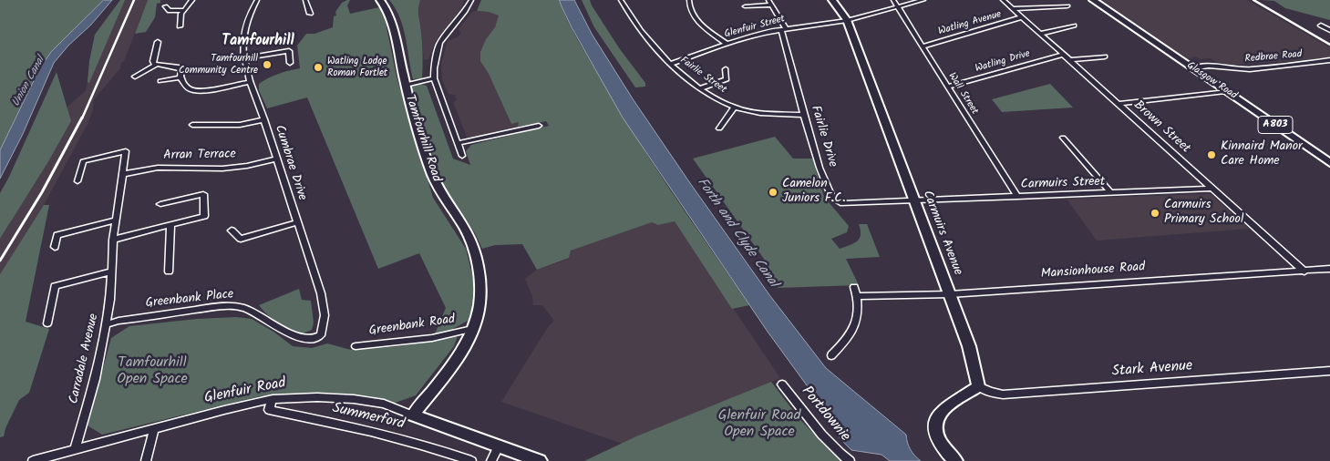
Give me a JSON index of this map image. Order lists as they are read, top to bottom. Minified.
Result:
{"streets":{"main road":["Glasgow Road","A803","Tamfourhill Road","Carmuirs Avenue","Glenfuir Road"],"street":["Watling Avenue","Glenfuir Street","Redbrae Road","Watling Drive","Fairlie Street","Wall Street","Brown Street","Fairlie Drive","Arran Terrace","Cumbrae Drive","Carmuirs Street","Mansionhouse Road","Greenbank Place","Greenbank Road","Carradale Avenue","Stark Avenue","Portdownie","Summerford"]},"crossings":[["Watling Avenue","Wall Street"],["Watling Avenue","Brown Street"],["Glenfuir Street","Fairlie Street"],["Glenfuir Street","Wall Street"],["Glenfuir Street","Fairlie Drive"],["Glenfuir Street","Carmuirs Avenue"],["Redbrae Road","Glasgow Road"],["Watling Drive","Wall Street"],["Watling Drive","Brown Street"],["Fairlie Street","Fairlie Drive"],["Wall Street","Carmuirs Street"],["Brown Street","Carmuirs Street"],["Brown Street","Mansionhouse Road"],["Fairlie Drive","Carmuirs Street"],["Fairlie Drive","Carmuirs Avenue"],["Tamfourhill Road","Greenbank Road"],["Tamfourhill Road","Glenfuir Road"],["Arran Terrace","Cumbrae Drive"],["Arran Terrace","Carradale Avenue"],["Cumbrae Drive","Greenbank Place"],["Carmuirs Street","Carmuirs Avenue"],["Carmuirs Avenue","Mansionhouse Road"],["Carmuirs Avenue","Stark Avenue"],["Greenbank Place","Carradale Avenue"],["Carradale Avenue","Glenfuir Road"],["Glenfuir Road","Summerford"]],"districts":["Tamfourhill"],"water":["Union Canal","Forth and Clyde Canal"],"parks":["Tamfourhill Open Space","Glenfuir Road Open Space"],"places":["Tamfourhill Community Centre","Watling Lodge Roman Fortlet","Kinnaird Manor Care Home","Camelon Juniors F.C.","Carmuirs Primary School"]}
